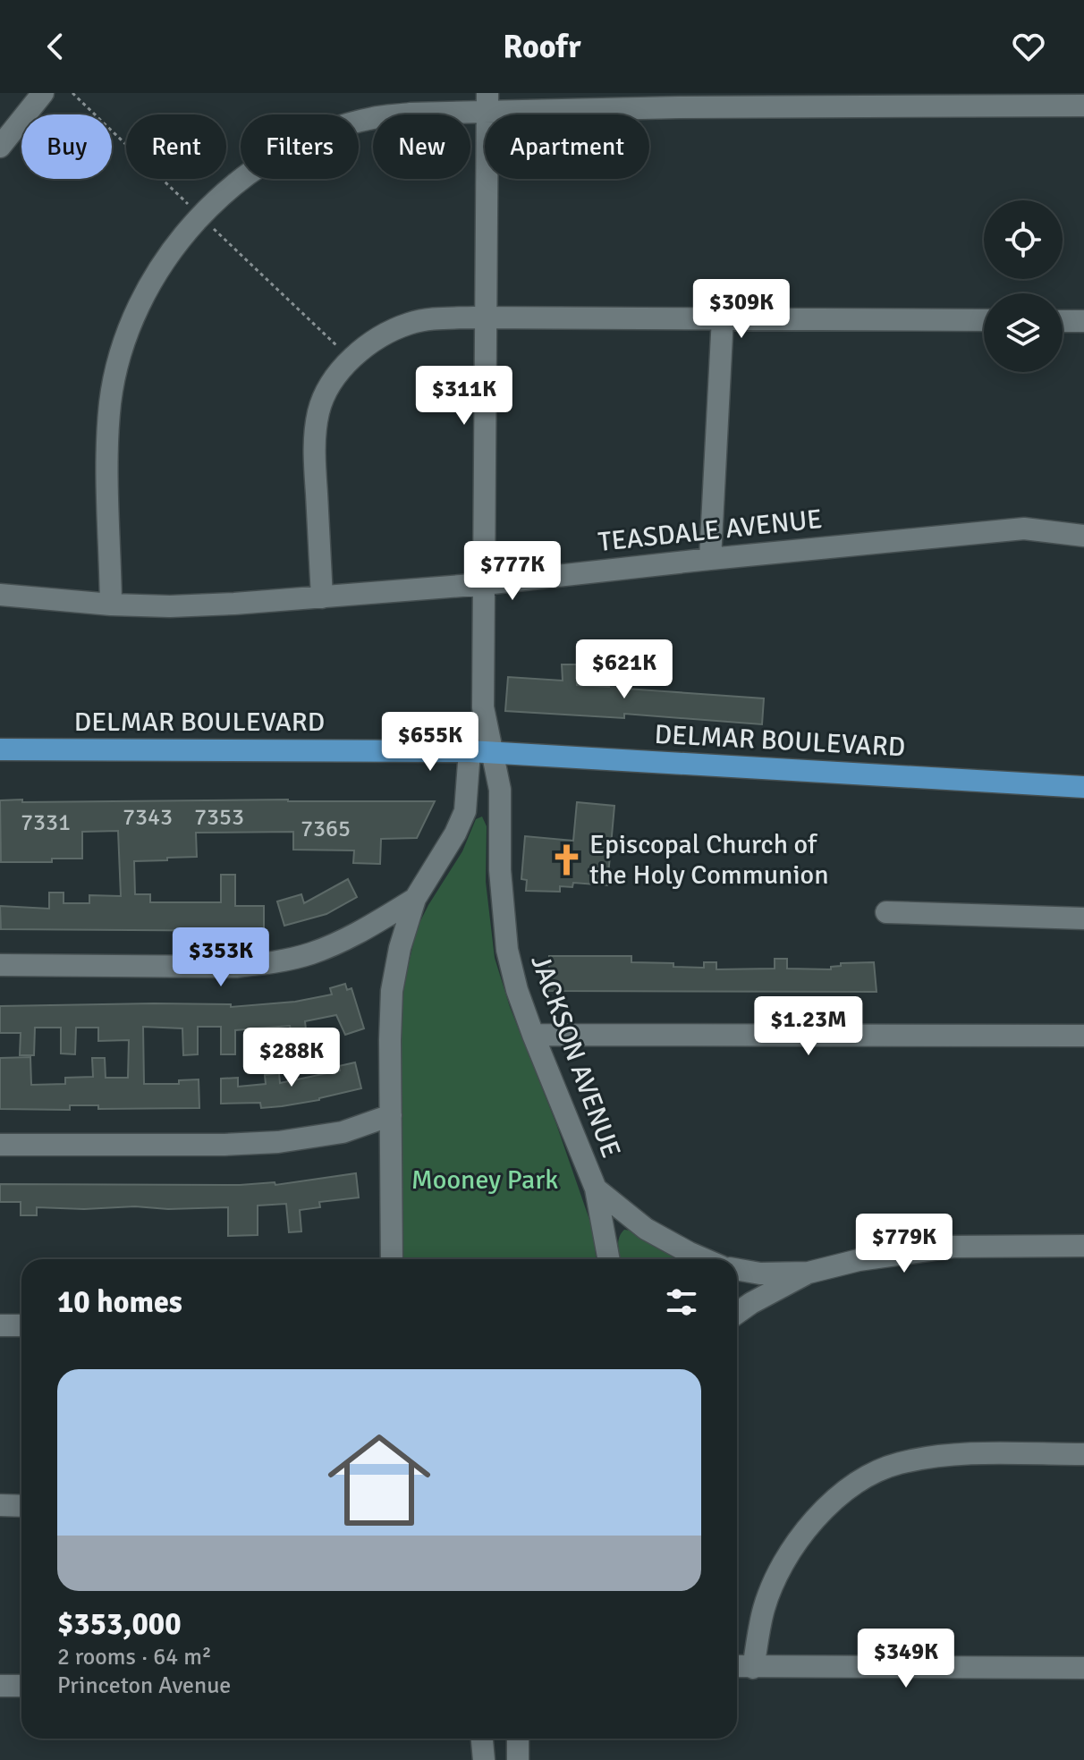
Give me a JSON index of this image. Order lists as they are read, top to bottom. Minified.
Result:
{"streets":{"main road":["DELMAR BOULEVARD"],"street":["TEASDALE AVENUE","JACKSON AVENUE"]},"crossings":[["TEASDALE AVENUE","JACKSON AVENUE"],["DELMAR BOULEVARD","JACKSON AVENUE"]],"parks":["Mooney Park"],"places":{"church":["Episcopal Church of the Holy Communion"]},"house_numbers":["7343","7353","7331","7365"],"page":{"header":"Roofr","chip":["Buy","Rent","Filters","New","Apartment"],"price":["$309K","$311K","$777K","$621K","$655K","$353K","$1.23M","$288K","$779K","$349K"],"heading":"10 homes","list":[{"name":"$353,000","note":"2 rooms · 64 m² · Princeton Avenue"}]}}
